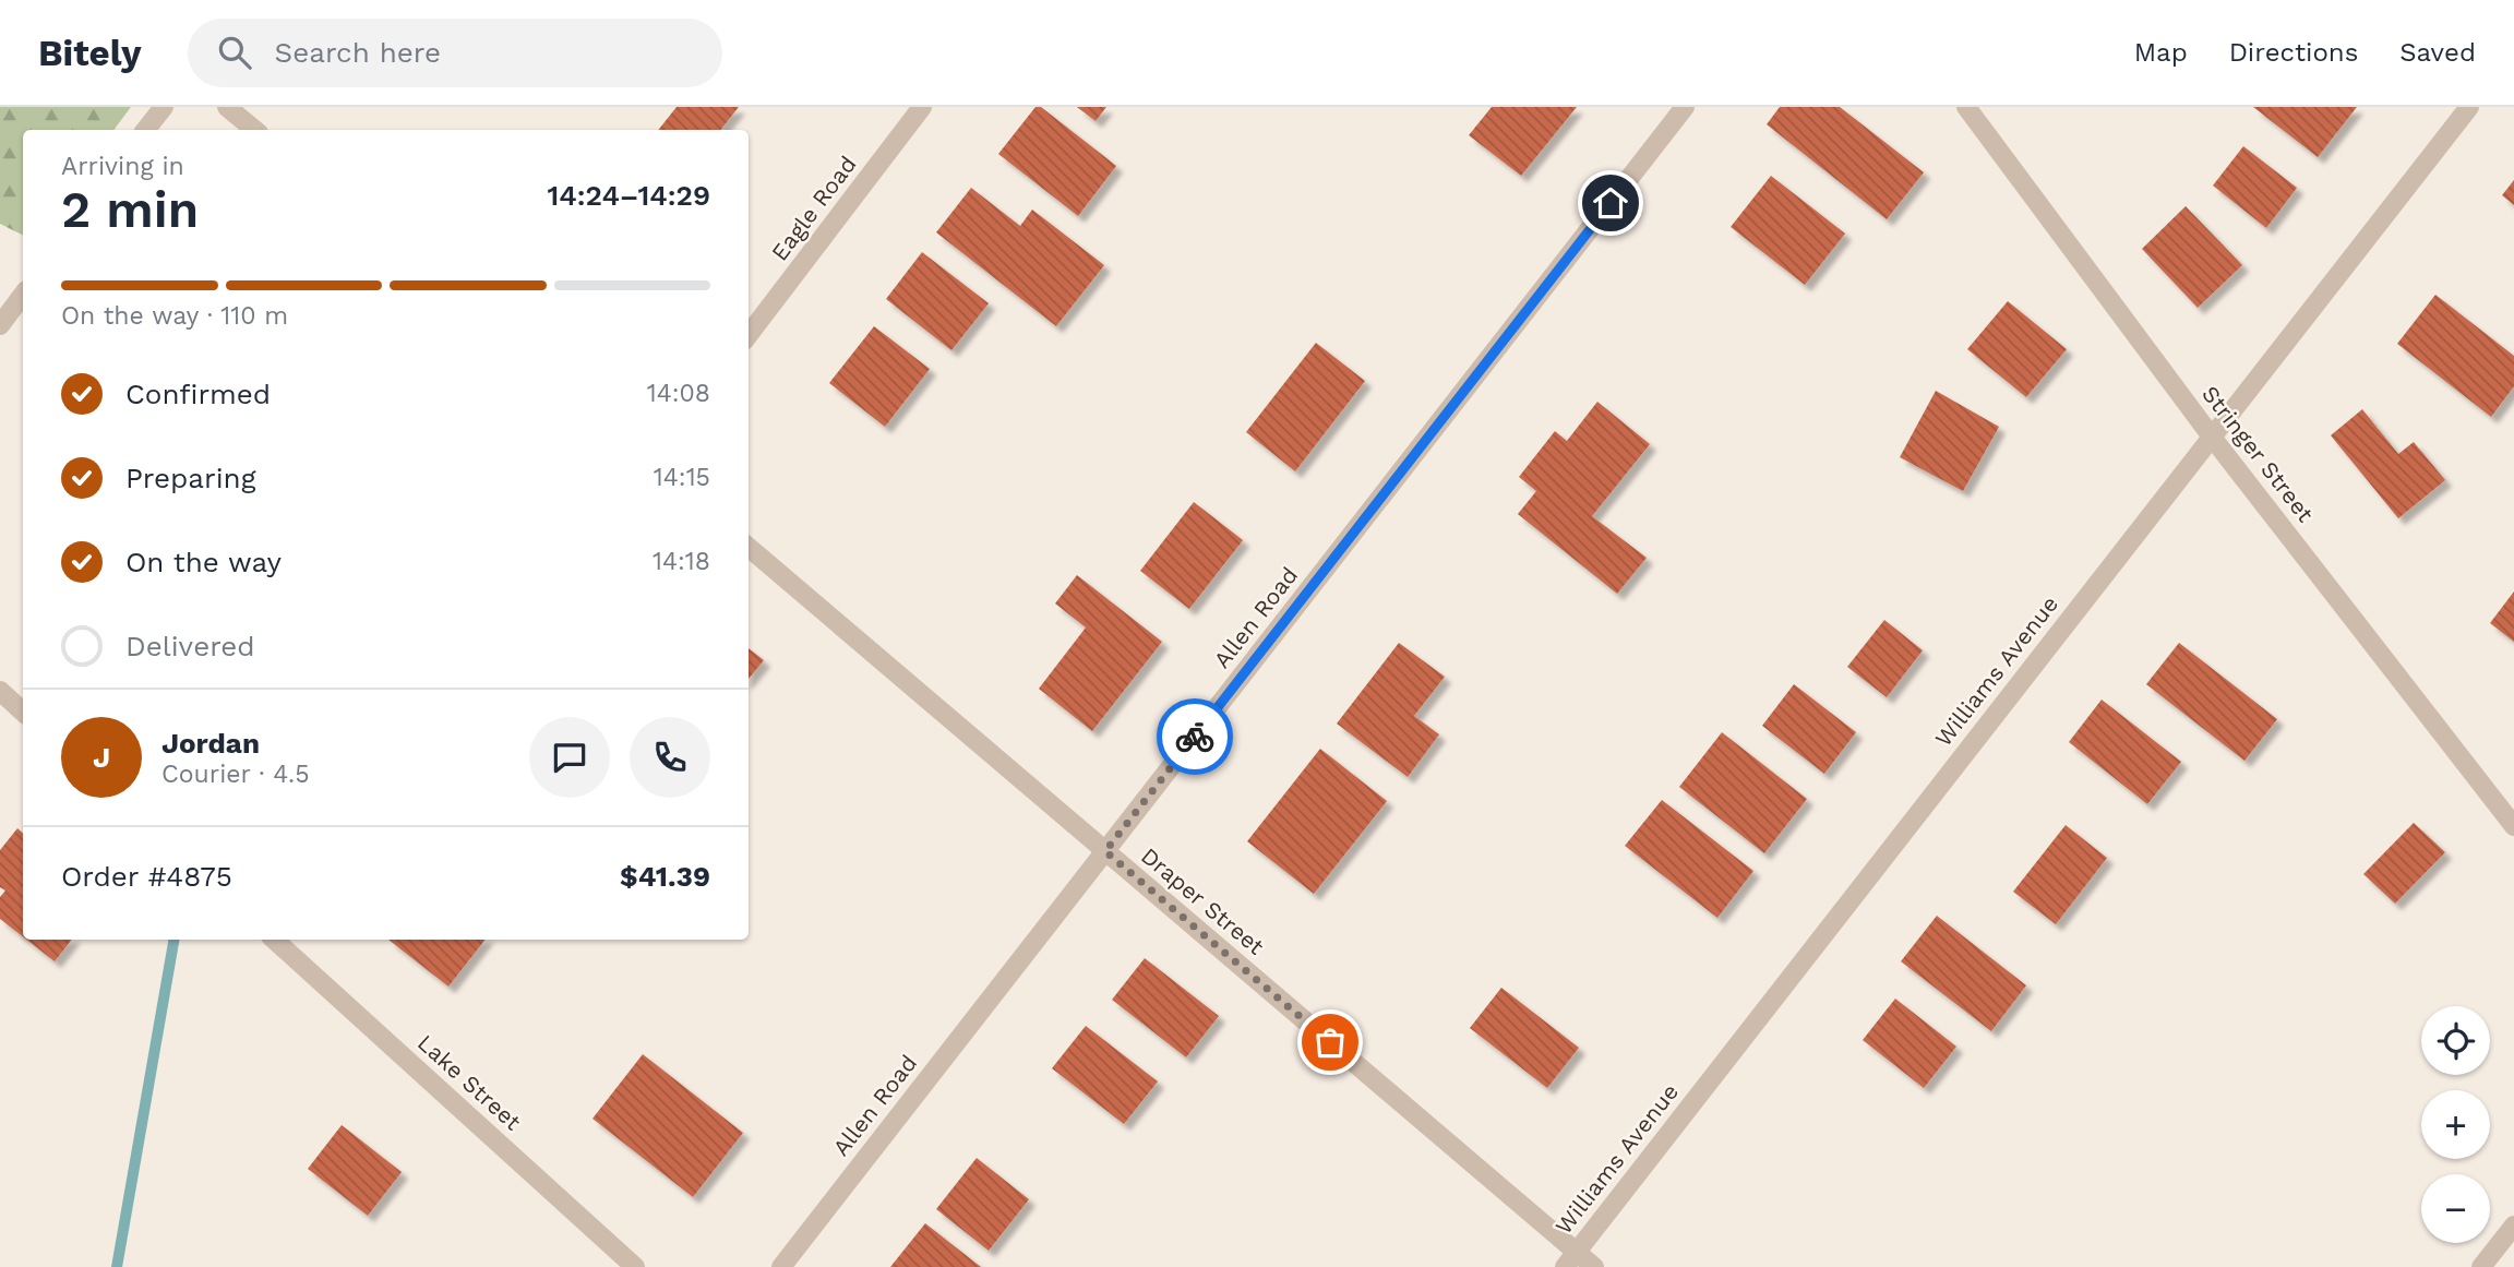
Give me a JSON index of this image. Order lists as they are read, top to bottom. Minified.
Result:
{"streets":{"street":["Eagle Road","Stringer Street","Allen Road","Williams Avenue","Draper Street","Lake Street"]},"crossings":[["Stringer Street","Williams Avenue"],["Allen Road","Draper Street"],["Williams Avenue","Draper Street"]],"page":{"header":"Bitely","search":"Search here","nav":["Map","Directions","Saved"],"heading":["2 min","Arriving in","14:24–14:29"],"panel":["Jordan","Courier · 4.5","Order #4875","$41.39"],"bar":"On the way · 110 m","list":[["Confirmed","14:08"],["Preparing","14:15"],["On the way","14:18"],"Delivered"],"round":"J","map_buttons":["+","−"]}}
